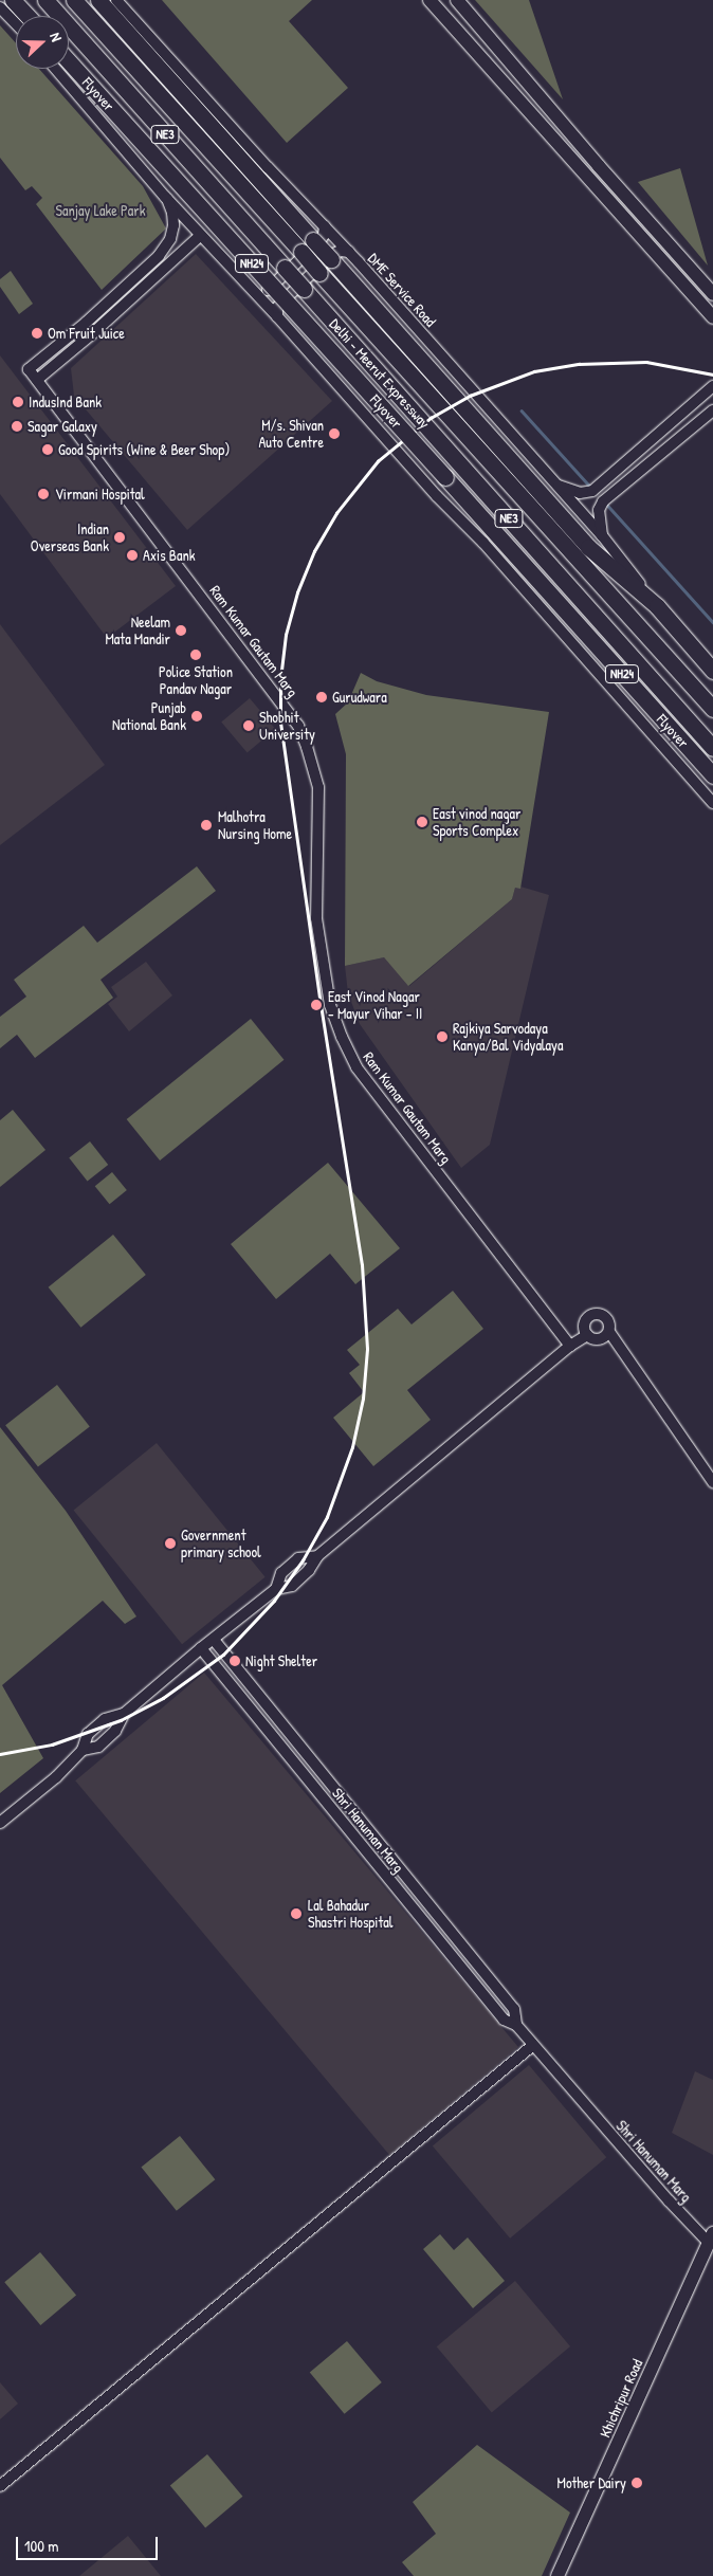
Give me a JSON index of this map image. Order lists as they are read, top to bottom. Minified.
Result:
{"streets":{"highway":["Flyover","NE3","NH24","Delhi - Meerut Expressway"],"main road":["Khichripur Road"],"street":["DME Service Road","Ram Kumar Gautam Marg","Shri Hanuman Marg"]},"crossings":[["Shri Hanuman Marg","Khichripur Road"]],"parks":["Sanjay Lake Park"],"places":["Om Fruit Juice","IndusInd Bank","Sagar Galaxy","M/s. Shivan Auto Centre","Good Spirits (Wine & Beer Shop)","Virmani Hospital","Indian Overseas Bank","Axis Bank","Neelam Mata Mandir","Police Station Pandav Nagar","Gurudwara","Punjab National Bank","Shobhit University","East vinod nagar Sports Complex","Malhotra Nursing Home","East Vinod Nagar - Mayur Vihar - II","Rajkiya Sarvodaya Kanya/Bal Vidyalaya","Government primary school","Night Shelter","Lal Bahadur Shastri Hospital","Mother Dairy"],"scale_bar":"100 m","north":"right"}
